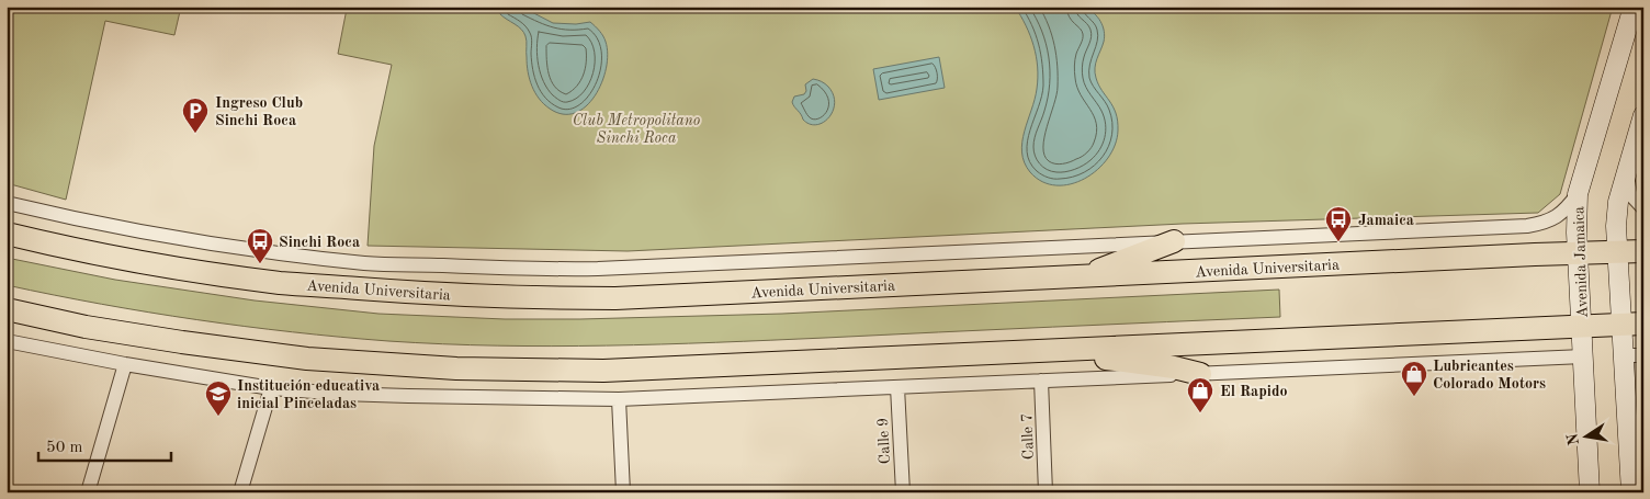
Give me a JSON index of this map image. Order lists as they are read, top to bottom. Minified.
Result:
{"streets":{"main road":["Avenida Jamaica","Avenida Universitaria"],"street":["Calle 7","Calle 9"]},"crossings":[["Avenida Jamaica","Avenida Universitaria"]],"parks":["Club Metropolitano Sinchi Roca"],"places":{"parking":["Ingreso Club Sinchi Roca"],"bus stop":["Jamaica","Sinchi Roca"],"shop":["Lubricantes Colorado Motors","El Rapido"],"school or university":["Institución educativa inicial Pinceladas"]},"scale_bar":"50 m","north":"left"}
